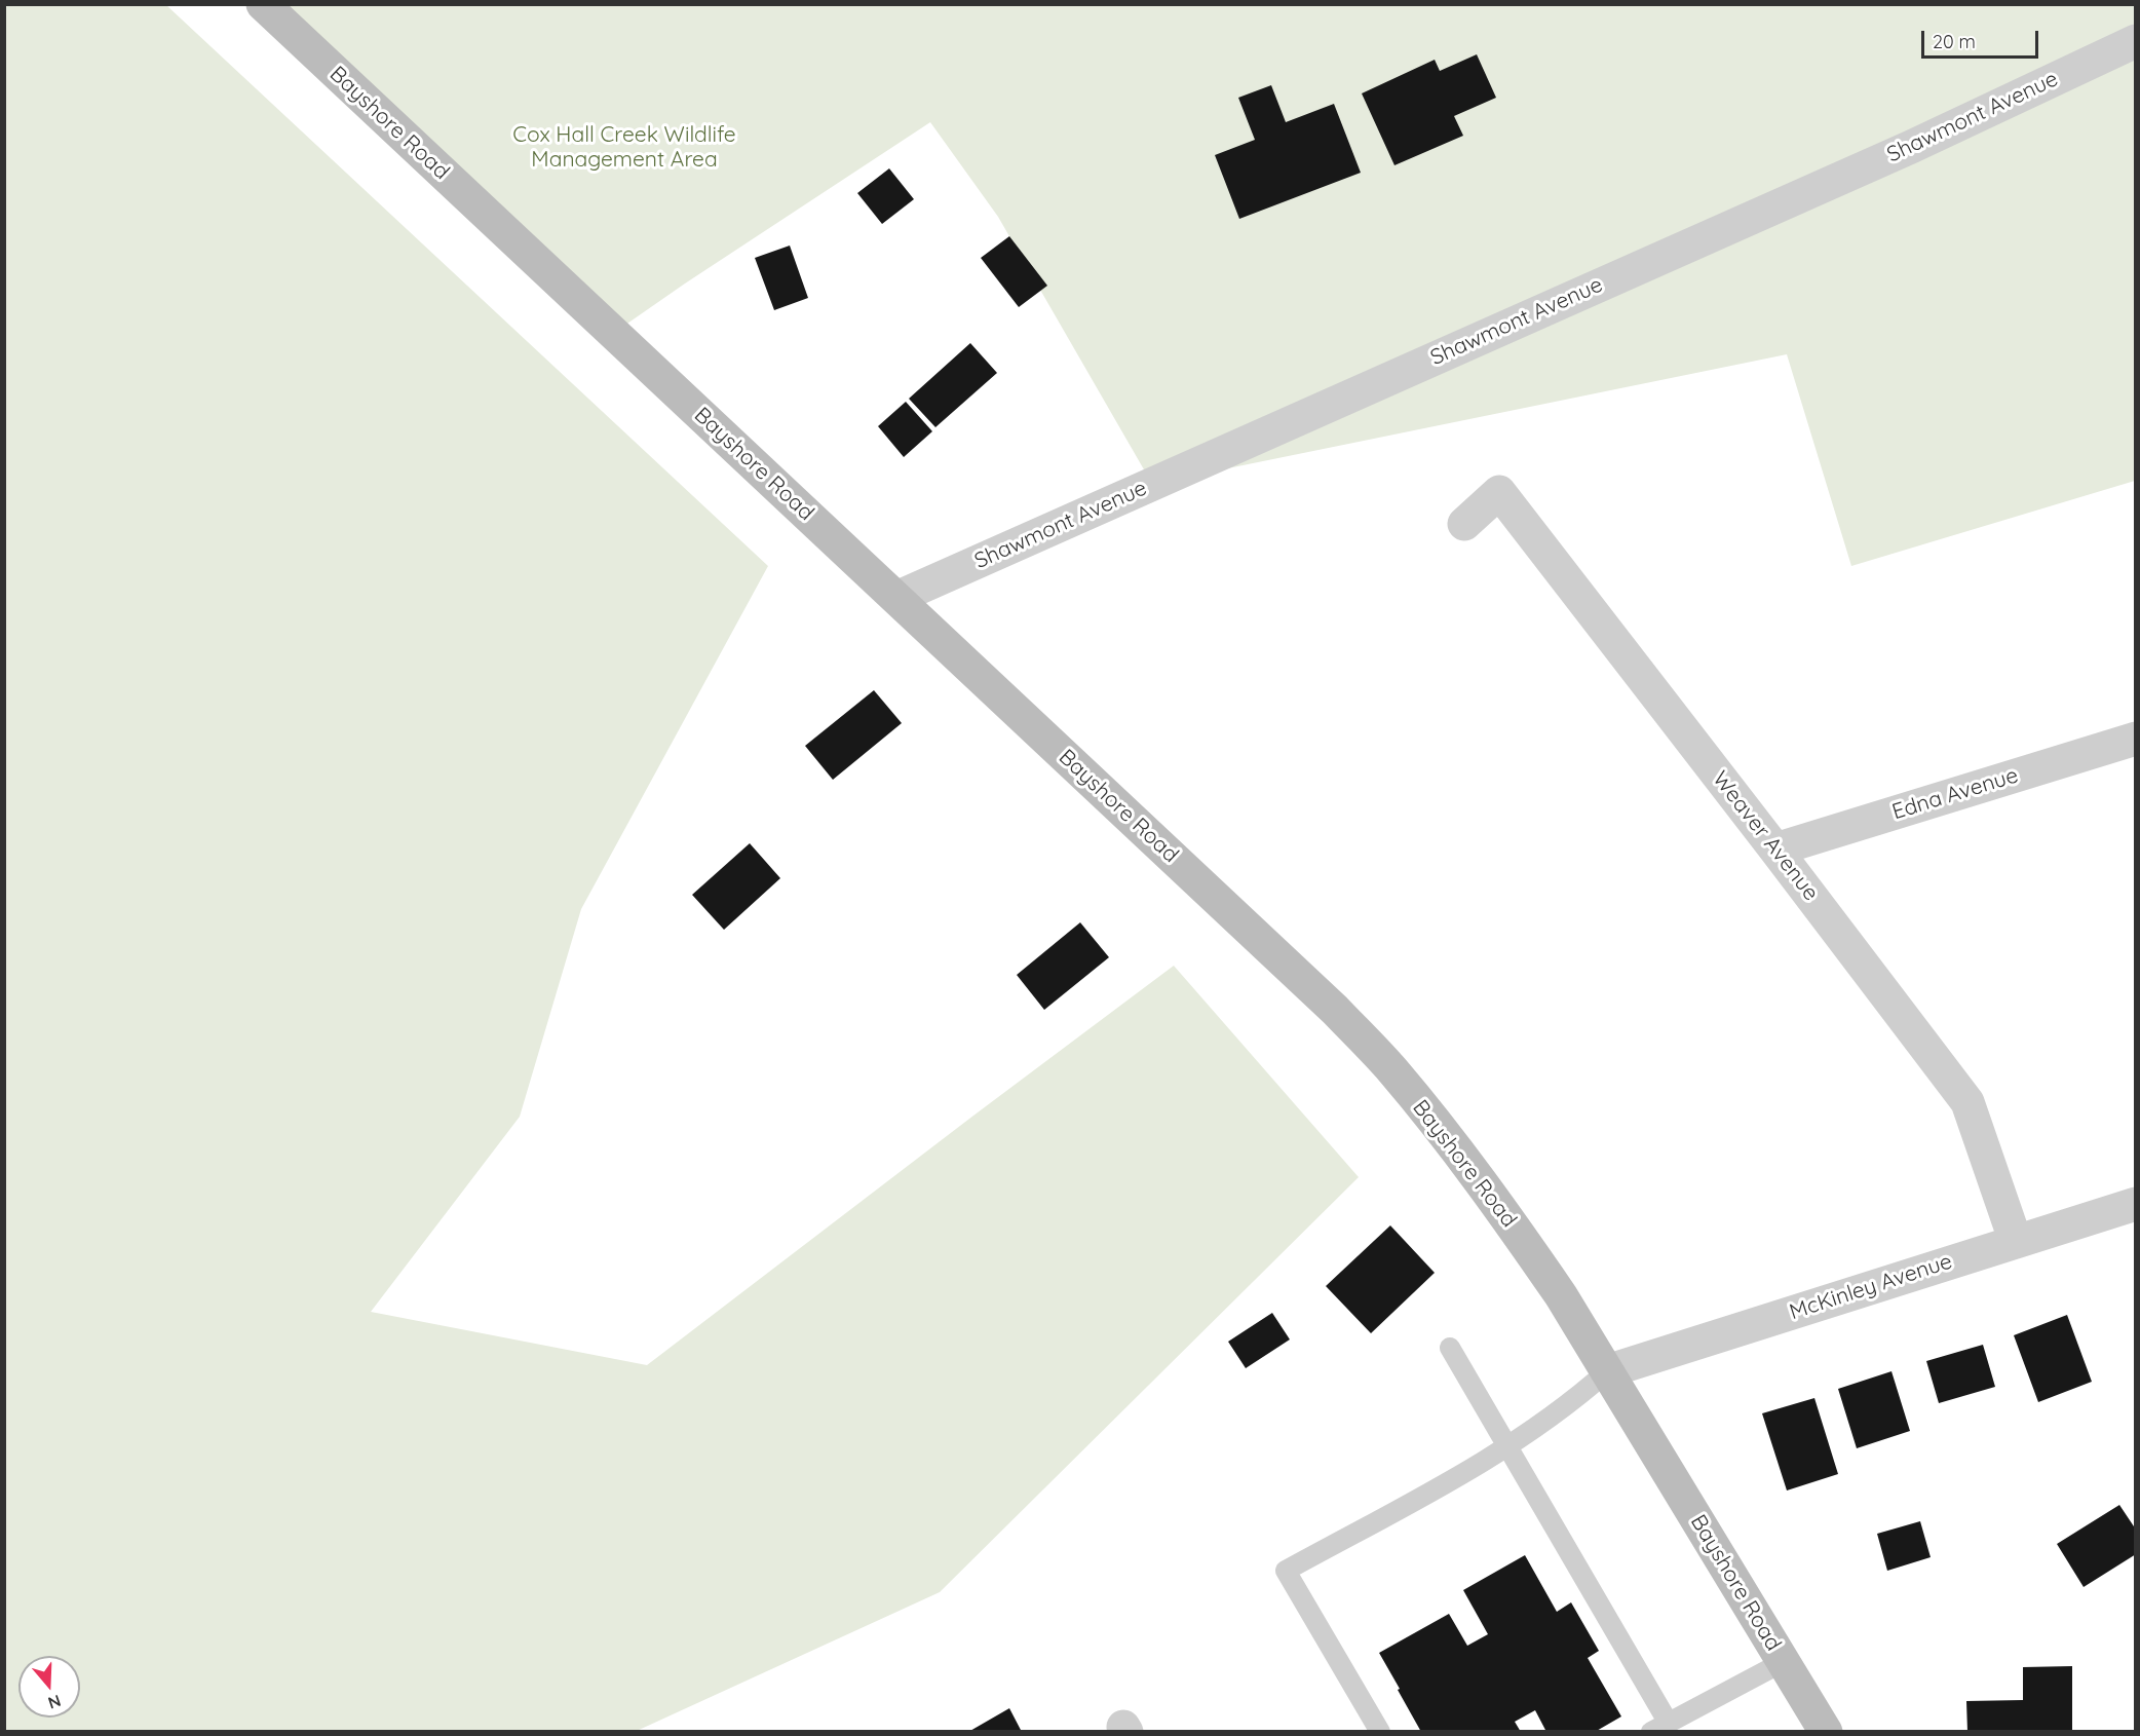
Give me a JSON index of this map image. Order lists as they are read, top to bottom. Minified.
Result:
{"streets":{"main road":["Bayshore Road"],"street":["Shawmont Avenue","Edna Avenue","Weaver Avenue","McKinley Avenue"]},"crossings":[["Shawmont Avenue","Bayshore Road"],["Bayshore Road","McKinley Avenue"],["Edna Avenue","Weaver Avenue"],["Weaver Avenue","McKinley Avenue"]],"parks":["Cox Hall Creek Wildlife Management Area"],"scale_bar":"20 m","north":"bottom"}
